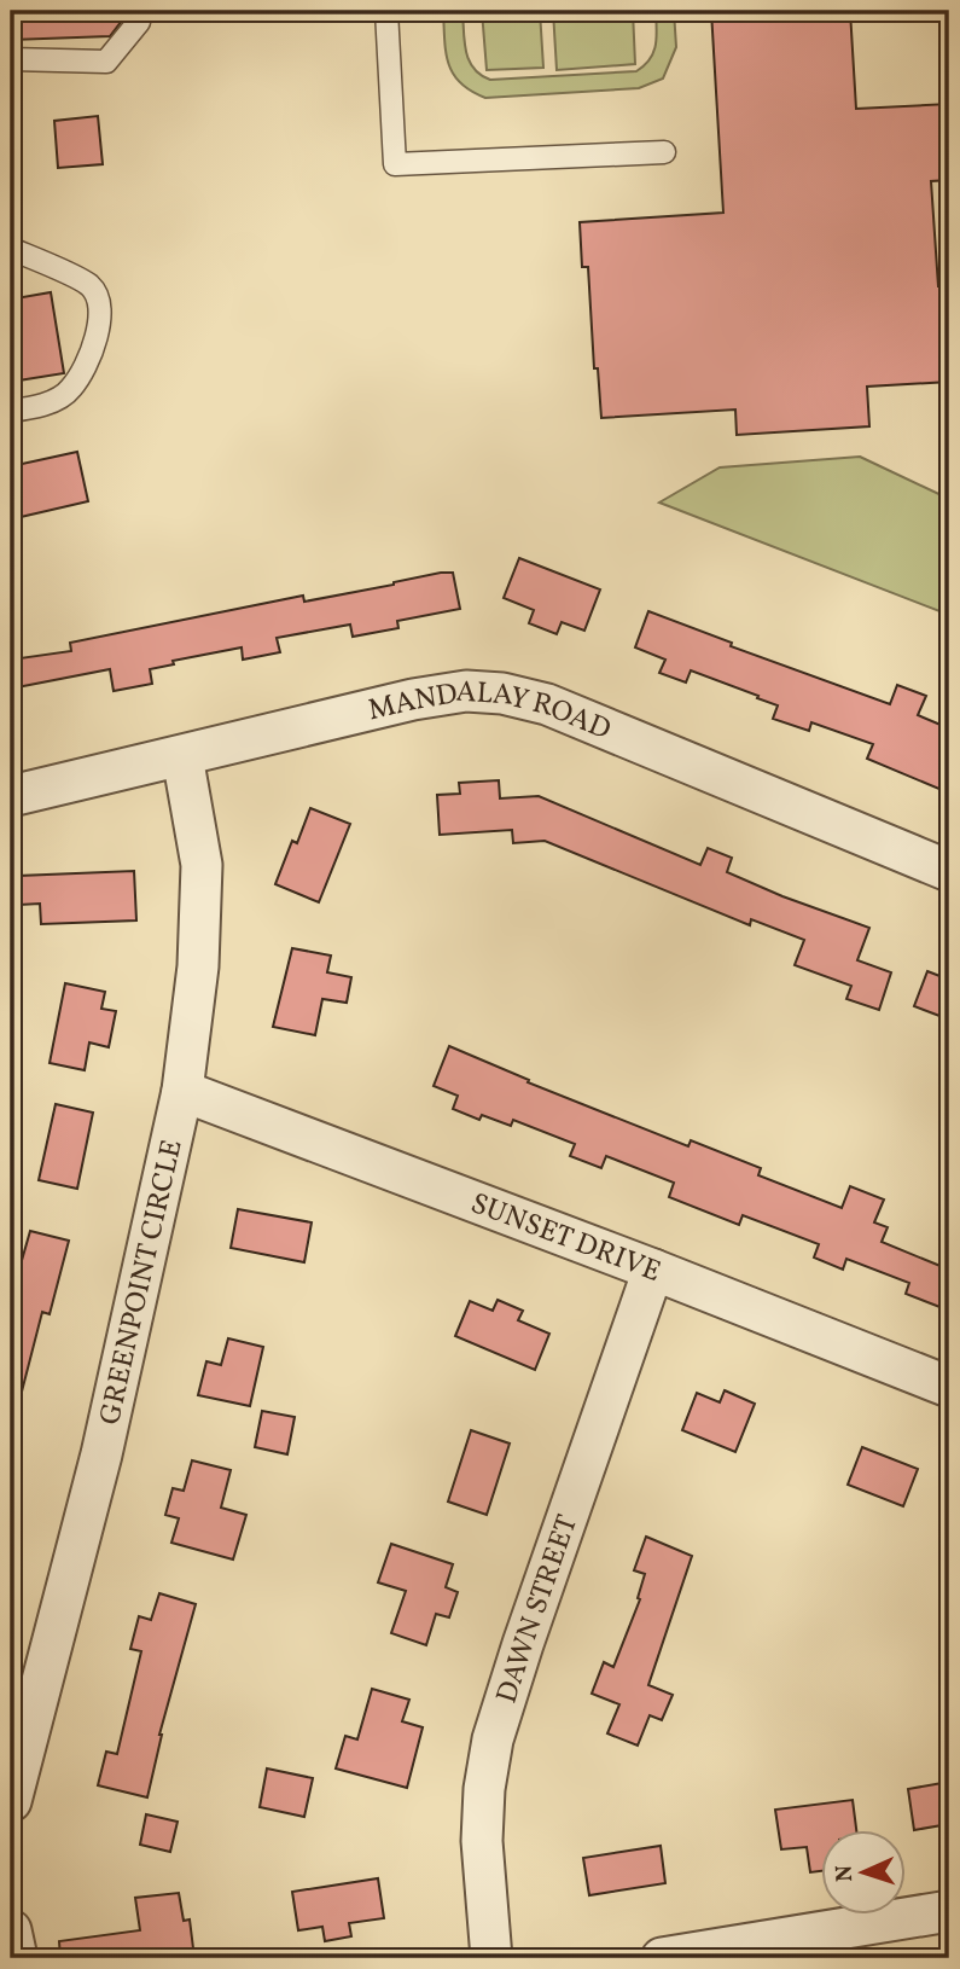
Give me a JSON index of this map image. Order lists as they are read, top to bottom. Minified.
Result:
{"streets":{"street":["MANDALAY ROAD","SUNSET DRIVE","GREENPOINT CIRCLE","DAWN STREET"]},"crossings":[["MANDALAY ROAD","GREENPOINT CIRCLE"],["SUNSET DRIVE","GREENPOINT CIRCLE"],["SUNSET DRIVE","DAWN STREET"]],"north":"left"}
